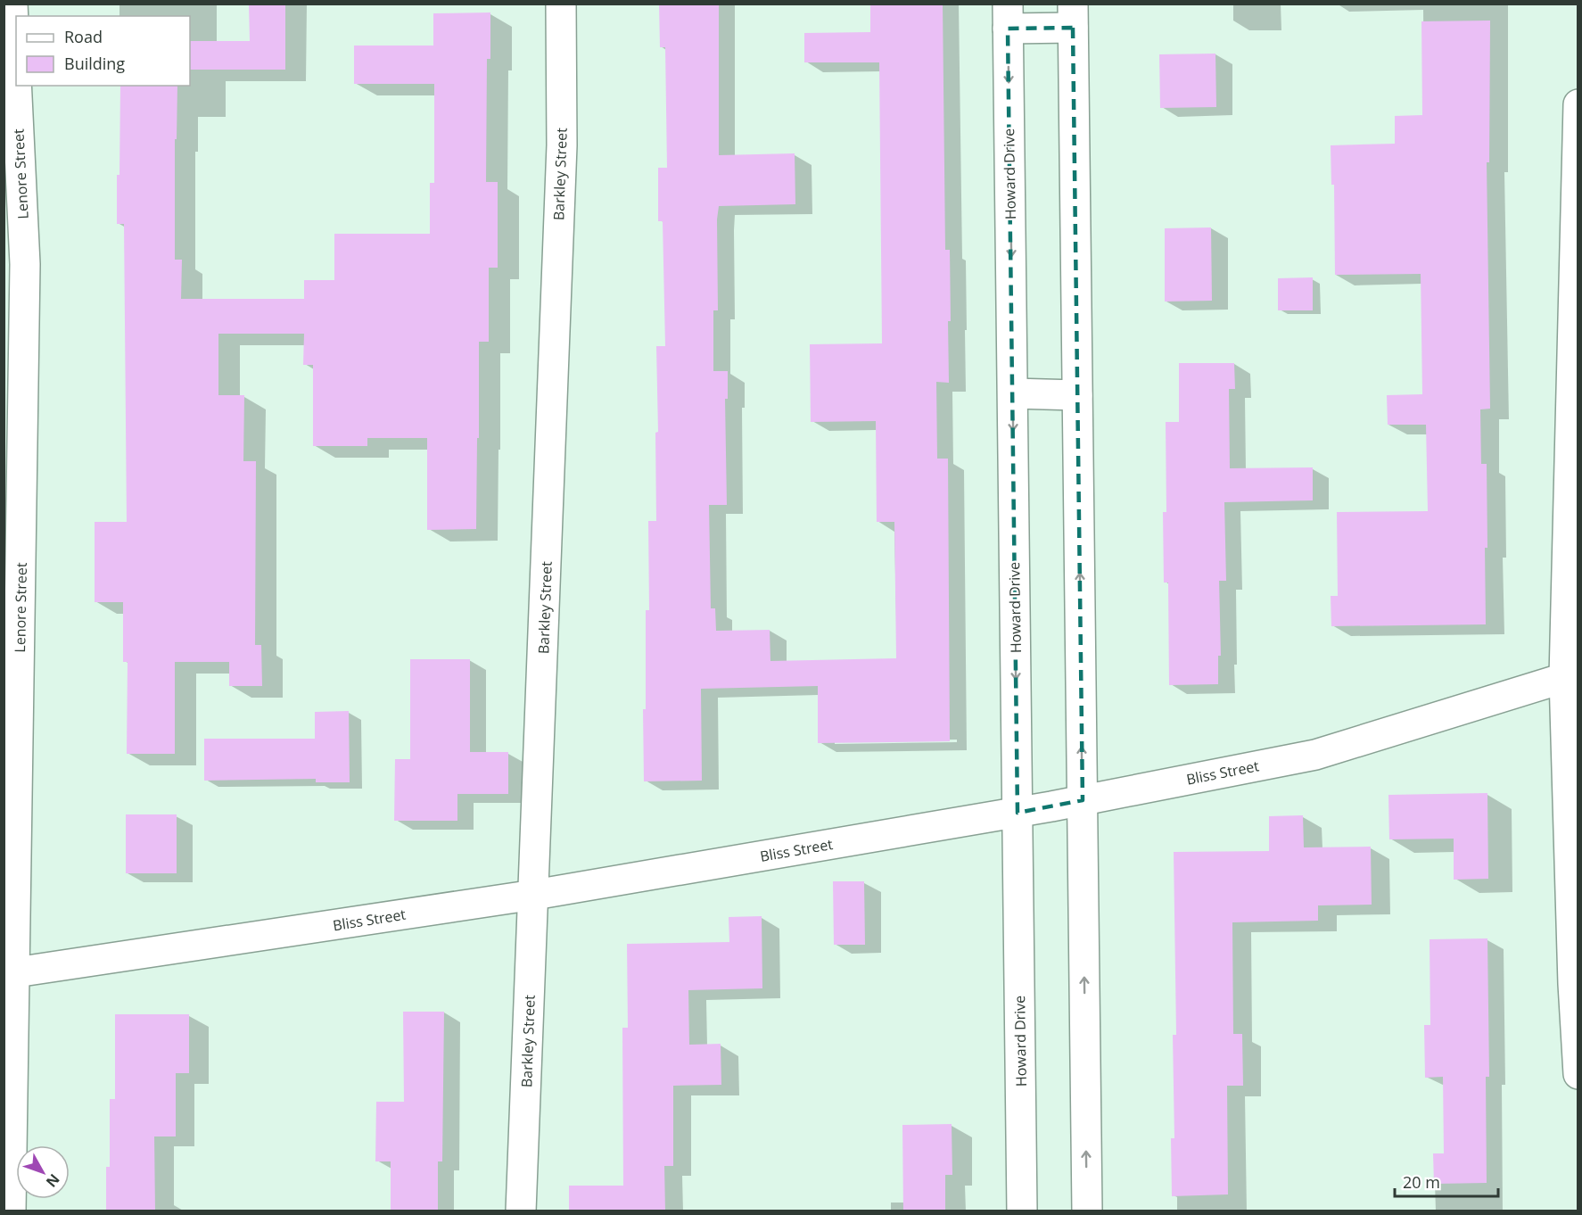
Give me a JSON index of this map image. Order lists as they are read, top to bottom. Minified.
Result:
{"streets":{"street":["Lenore Street","Barkley Street","Howard Drive","Bliss Street"]},"crossings":[["Lenore Street","Bliss Street"],["Barkley Street","Bliss Street"],["Howard Drive","Bliss Street"]],"legend":["Road","Building"],"scale_bar":"20 m","north":"bottom right"}
